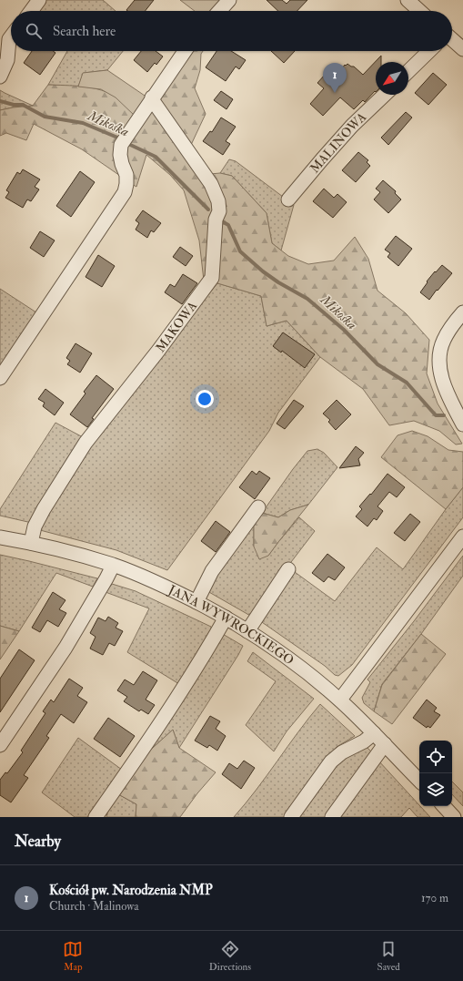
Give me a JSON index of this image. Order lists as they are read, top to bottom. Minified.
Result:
{"streets":{"street":["MALINOWA","MAKOWA","JANA WYWROCKIEGO"]},"crossings":[["MAKOWA","JANA WYWROCKIEGO"]],"water":["Mikośka"],"north":"bottom left","page":{"search":"Search here","pins":"1","heading":"Nearby","list":[{"mark":"1","name":"Kościół pw. Narodzenia NMP","note":"Church · Malinowa","value":"170 m"}],"nav":["Map","Directions","Saved"]}}
